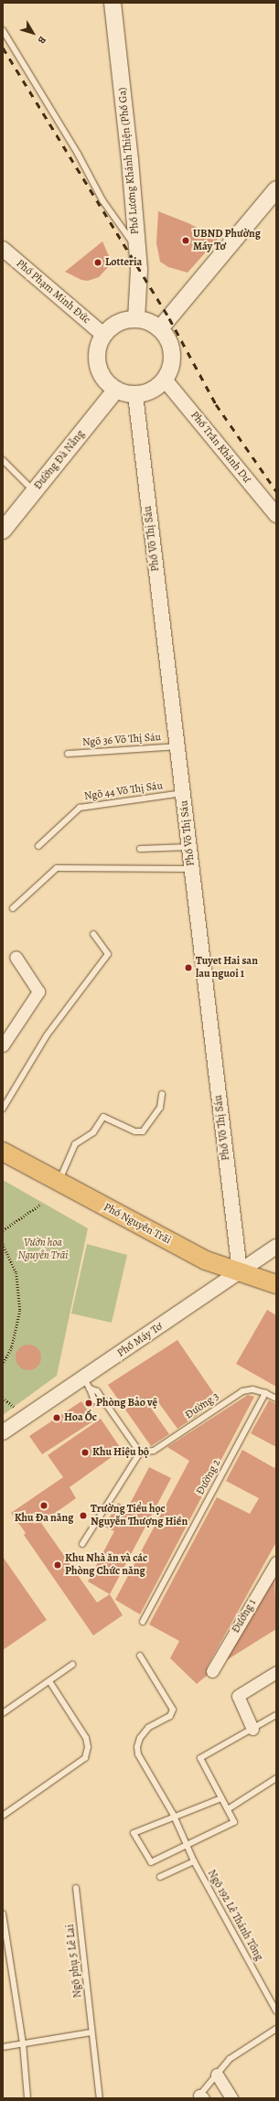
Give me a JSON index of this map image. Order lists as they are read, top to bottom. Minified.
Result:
{"streets":{"main road":["Phố Lương Khánh Thiện (Phố Ga)","Đường Đà Nẵng","Phố Nguyễn Trãi"],"street":["Phố Phạm Minh Đức","Phố Trần Khánh Dư","Phố Võ Thị Sáu","Phố Máy Tơ","Đường 1"],"lane":["Ngõ 36 Võ Thị Sáu","Ngõ 44 Võ Thị Sáu","Đường 3","Đường 2","Ngõ 192 Lê Thánh Tông","Ngõ phụ 5 Lê Lai"]},"crossings":[["Phố Lương Khánh Thiện (Phố Ga)","Phố Phạm Minh Đức"],["Phố Lương Khánh Thiện (Phố Ga)","Phố Trần Khánh Dư"],["Phố Lương Khánh Thiện (Phố Ga)","Đường Đà Nẵng"],["Phố Lương Khánh Thiện (Phố Ga)","Phố Võ Thị Sáu"],["Phố Phạm Minh Đức","Phố Trần Khánh Dư"],["Phố Phạm Minh Đức","Đường Đà Nẵng"],["Phố Phạm Minh Đức","Phố Võ Thị Sáu"],["Phố Trần Khánh Dư","Đường Đà Nẵng"],["Phố Trần Khánh Dư","Phố Võ Thị Sáu"],["Đường Đà Nẵng","Phố Võ Thị Sáu"],["Phố Võ Thị Sáu","Ngõ 36 Võ Thị Sáu"],["Phố Võ Thị Sáu","Ngõ 44 Võ Thị Sáu"],["Phố Võ Thị Sáu","Phố Nguyễn Trãi"],["Phố Võ Thị Sáu","Phố Máy Tơ"],["Phố Nguyễn Trãi","Phố Máy Tơ"],["Đường 3","Đường 2"]],"parks":["Vườn hoa Nguyễn Trãi"],"places":["UBND Phường Máy Tơ","Lotteria","Tuyet Hai san lau nguoi 1","Phòng Bảo vệ","Hoa Ốc","Khu Hiệu bộ","Khu Đa năng","Trường Tiểu học Nguyễn Thượng Hiền","Khu Nhà ăn và các Phòng Chức năng"],"north":"bottom right"}
